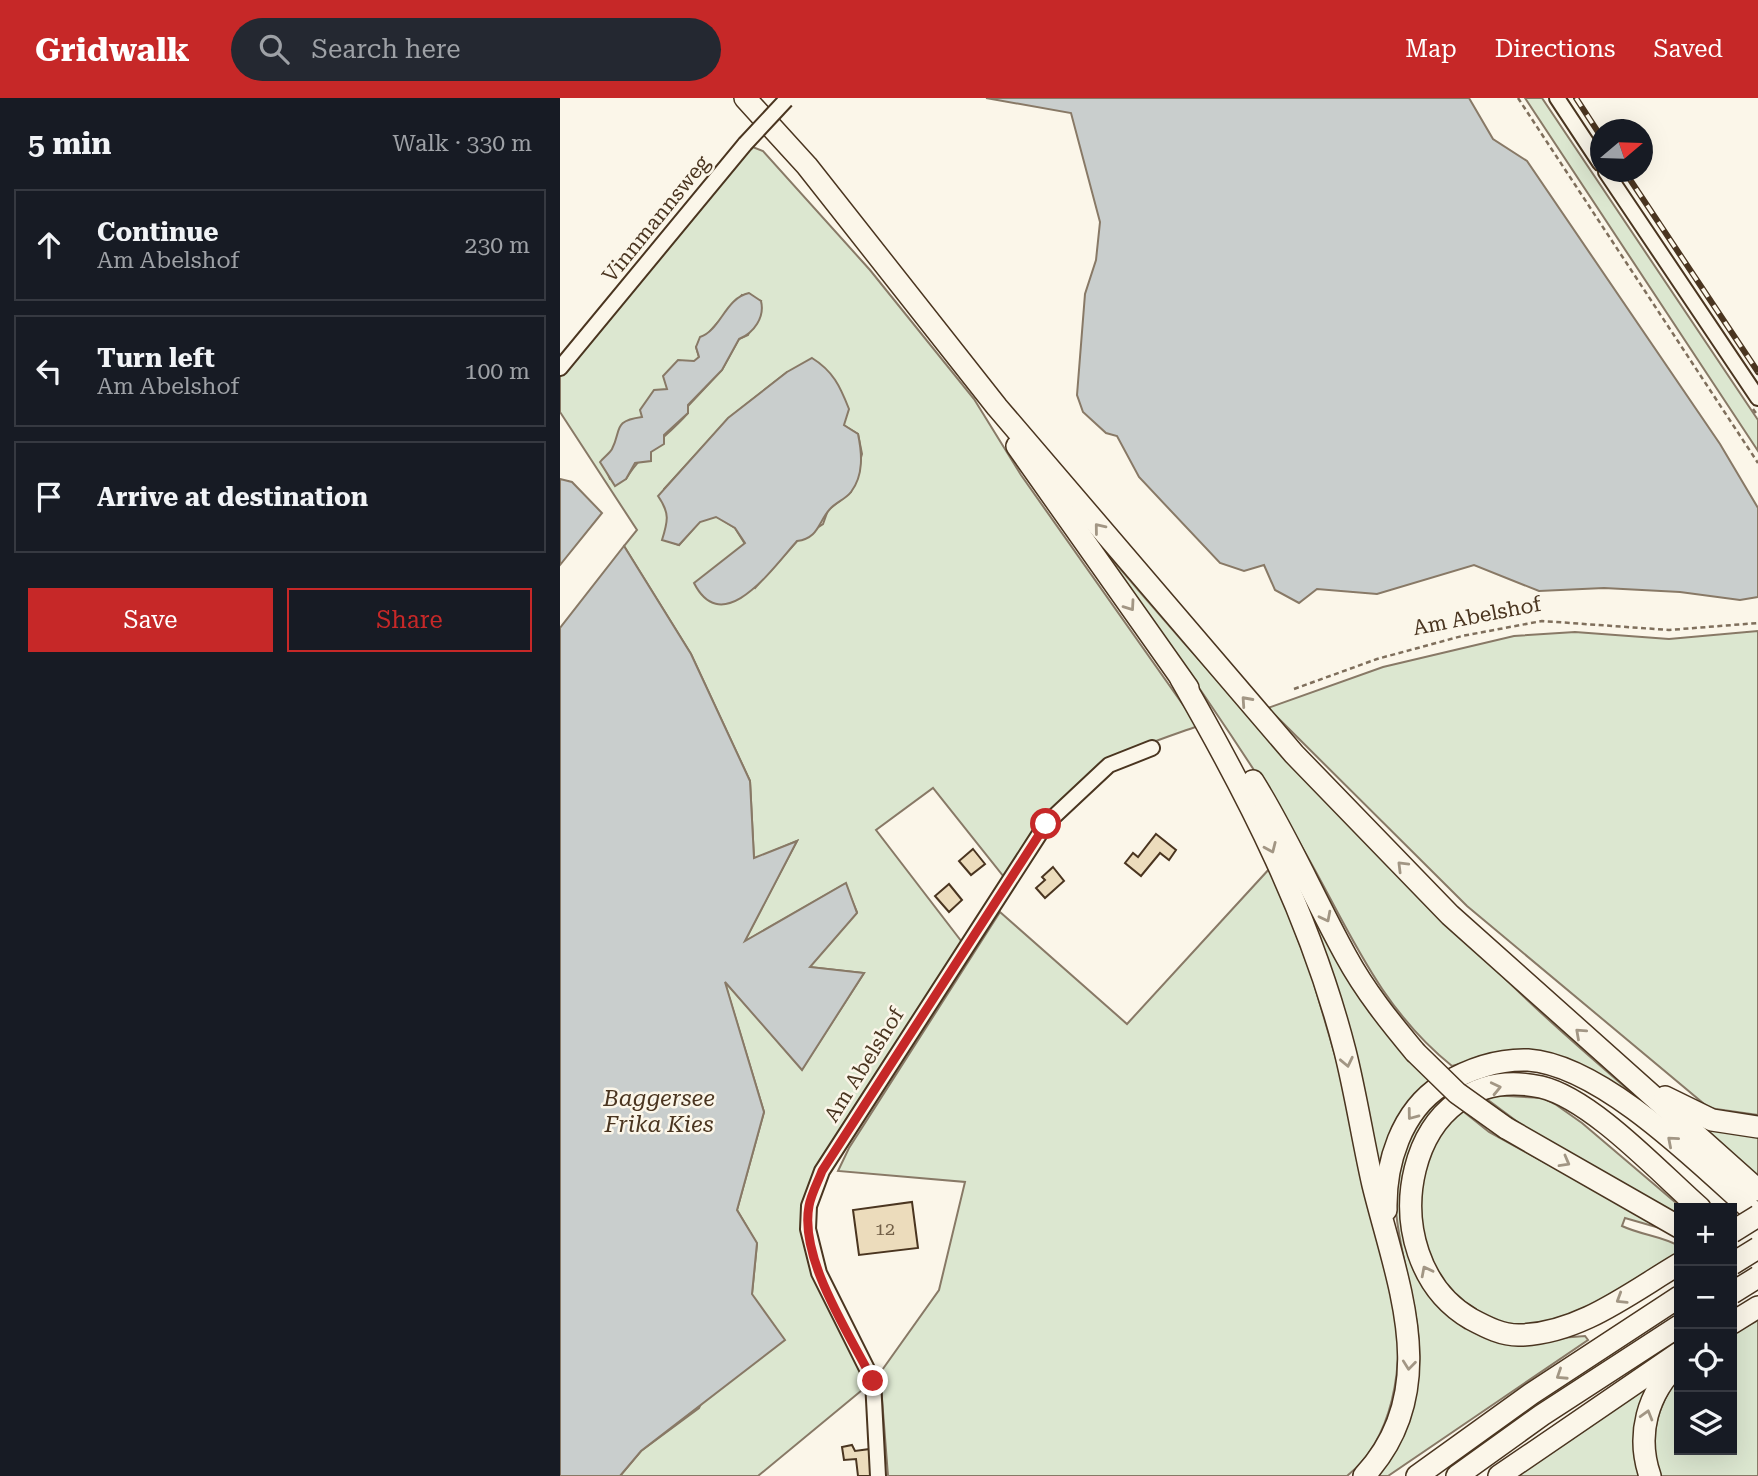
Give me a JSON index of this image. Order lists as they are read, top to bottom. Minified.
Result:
{"streets":{"street":["Vinnmannsweg","Am Abelshof"]},"water":["Baggersee Frika Kies"],"house_numbers":["12"],"north":"right","page":{"header":"Gridwalk","search":"Search here","nav":["Map","Directions","Saved"],"heading":["5 min","Walk · 330 m"],"list":[["Continue","Am Abelshof","230 m"],["Turn left","Am Abelshof","100 m"],"Arrive at destination"],"buttons":["Save","Share"],"map_buttons":["+","−"]}}
